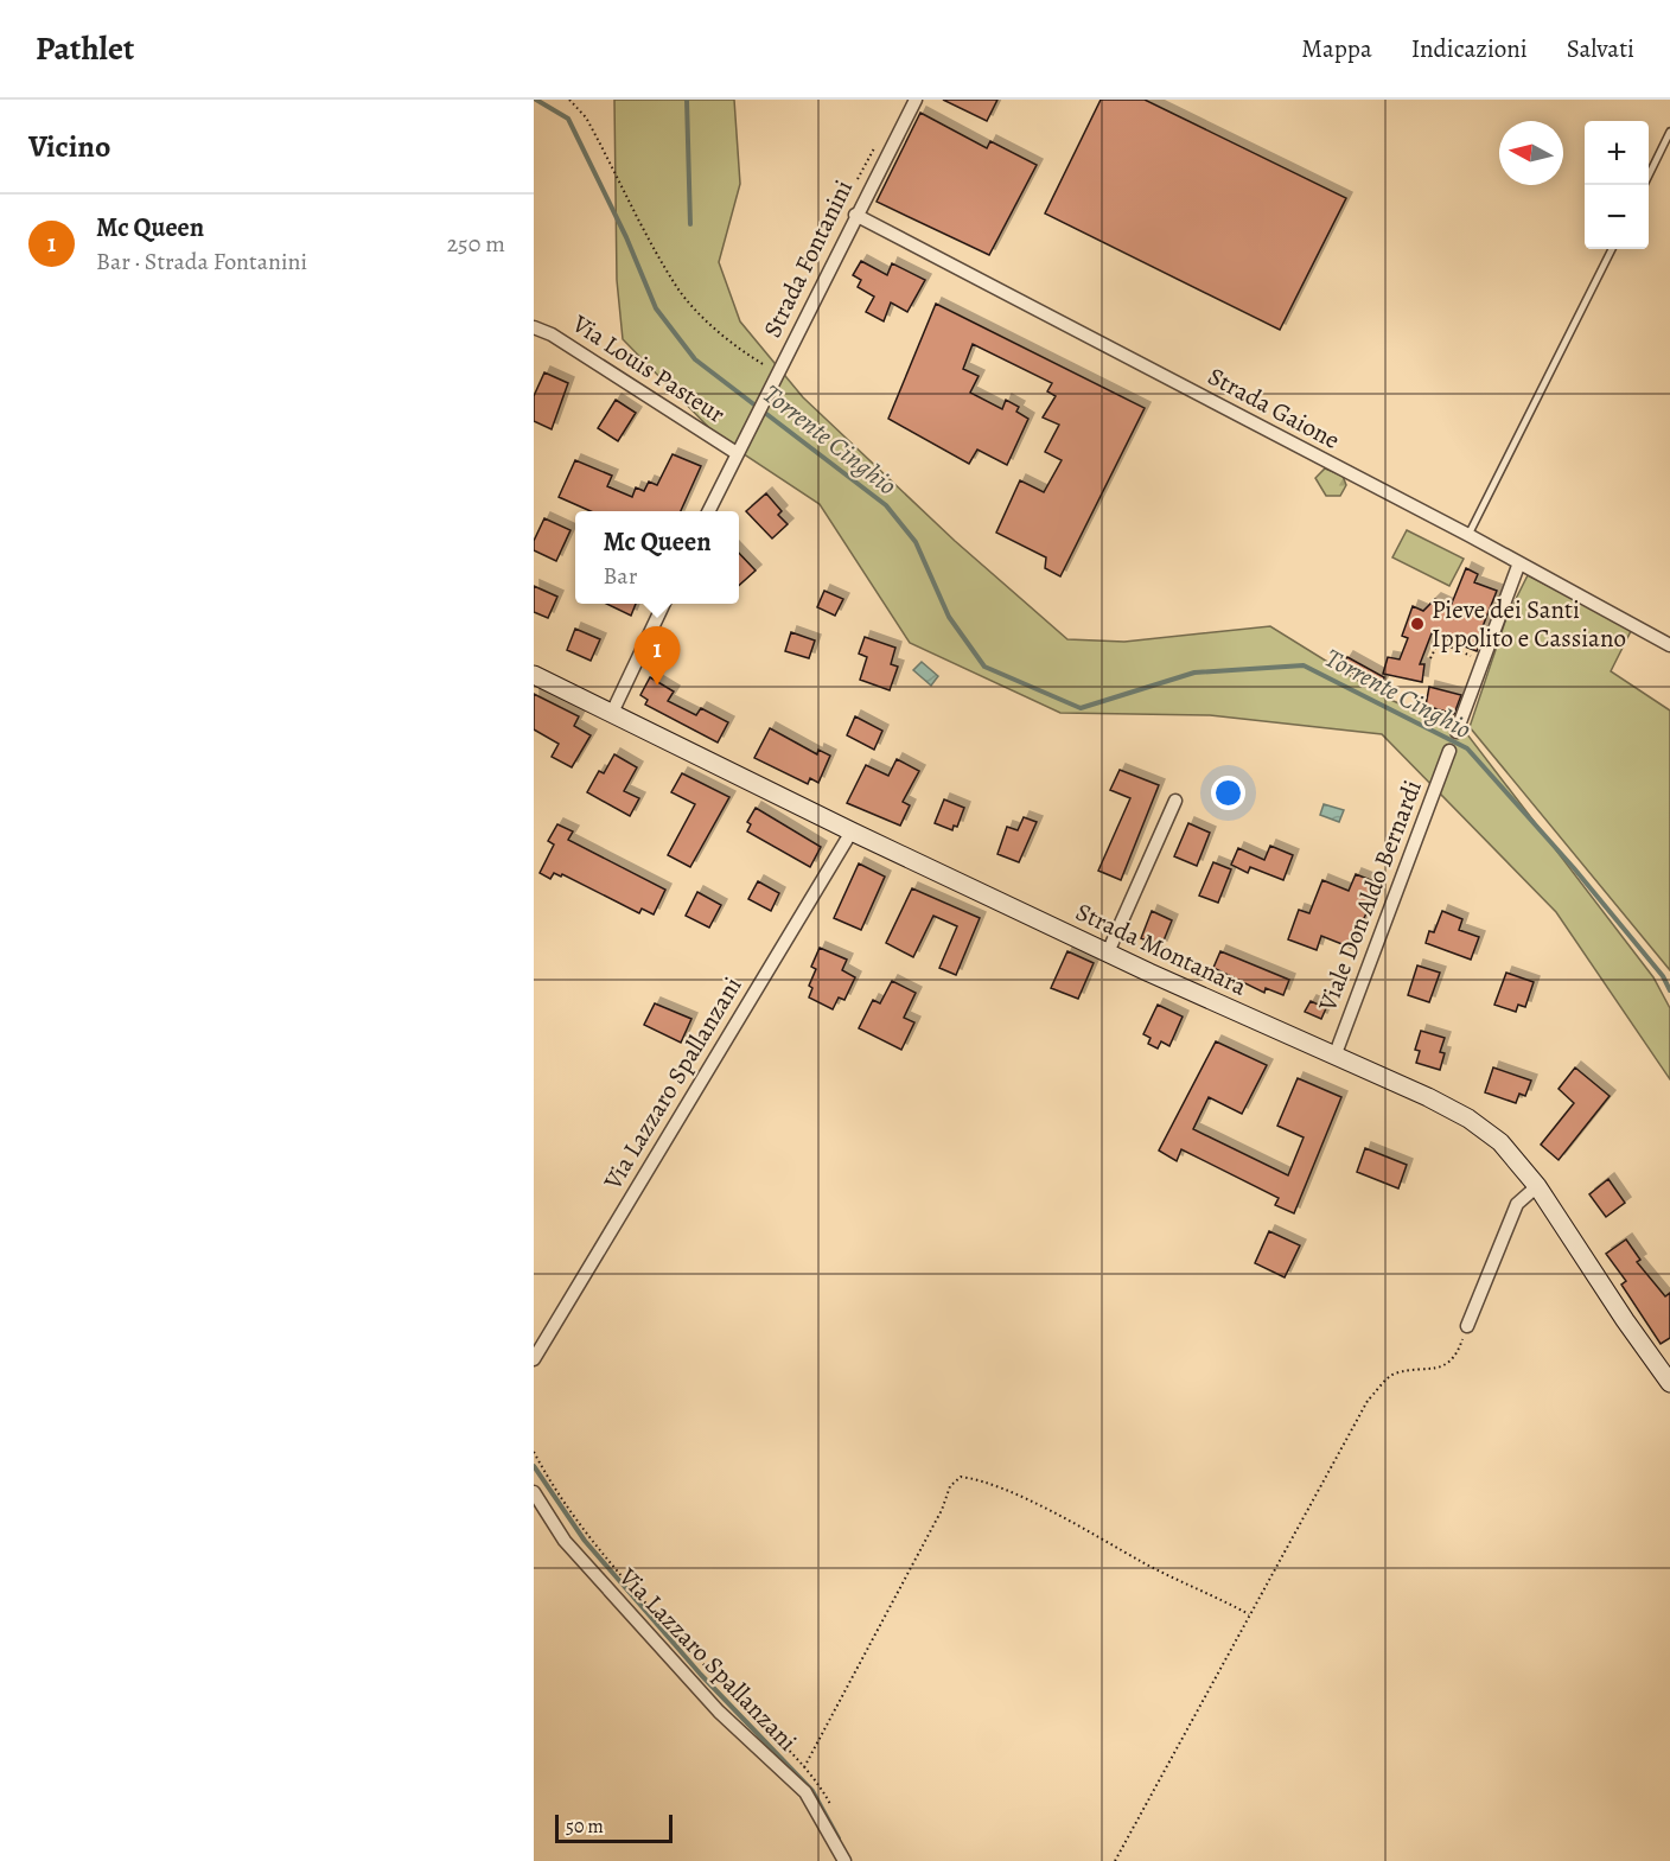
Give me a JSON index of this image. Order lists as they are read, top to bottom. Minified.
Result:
{"streets":{"main road":["Strada Montanara"],"street":["Strada Fontanini","Via Louis Pasteur","Strada Gaione","Viale Don Aldo Bernardi","Via Lazzaro Spallanzani"]},"crossings":[["Strada Fontanini","Via Louis Pasteur"],["Strada Fontanini","Strada Gaione"],["Viale Don Aldo Bernardi","Strada Montanara"],["Strada Montanara","Via Lazzaro Spallanzani"]],"water":["Torrente Cinghio"],"places":["Pieve dei Santi Ippolito e Cassiano"],"scale_bar":"50 m","north":"left","page":{"header":"Pathlet","nav":["Mappa","Indicazioni","Salvati"],"heading":"Vicino","map_buttons":["+","−"],"list":[{"mark":"1","name":"Mc Queen","note":"Bar · Strada Fontanini","value":"250 m"}],"popup":["Mc Queen","Bar"],"pins":"1","scale":"50 m"}}
